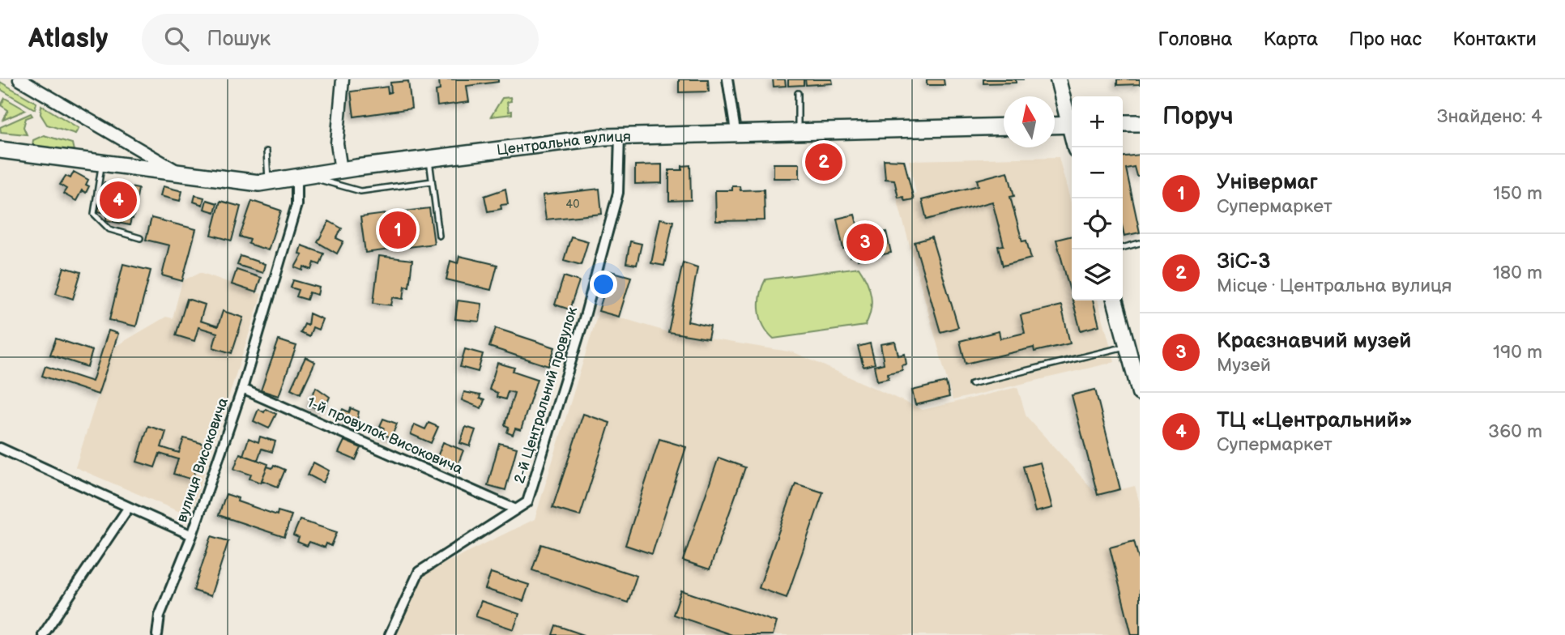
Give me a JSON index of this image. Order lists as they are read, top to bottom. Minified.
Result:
{"streets":{"highway":["Центральна вулиця"],"street":["2-й Центральний провулок","1-й провулок Високовича","вулиця Високовича"]},"crossings":[["Центральна вулиця","2-й Центральний провулок"],["Центральна вулиця","вулиця Високовича"],["2-й Центральний провулок","1-й провулок Високовича"],["1-й провулок Високовича","вулиця Високовича"]],"house_numbers":["40"],"north":"top","page":{"header":"Atlasly","search":"Пошук","nav":["Головна","Карта","Про нас","Контакти"],"heading":["Поруч","Знайдено: 4"],"map_buttons":["+","−"],"pins":["2","4","1","3"],"list":[{"mark":"1","name":"Універмаг","note":"Супермаркет","value":"150 m"},{"mark":"2","name":"ЗіС-3","note":"Місце · Центральна вулиця","value":"180 m"},{"mark":"3","name":"Краєзнавчий музей","note":"Музей","value":"190 m"},{"mark":"4","name":"ТЦ «Центральний»","note":"Супермаркет","value":"360 m"}]}}
